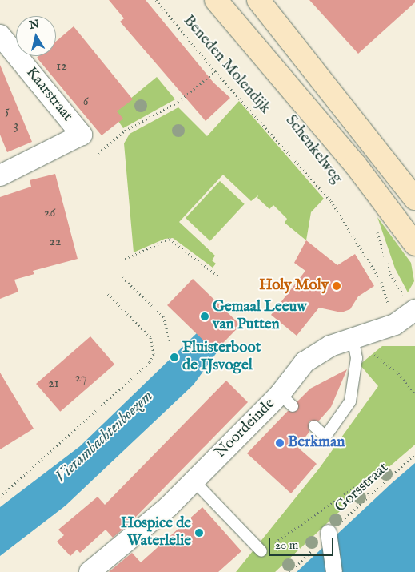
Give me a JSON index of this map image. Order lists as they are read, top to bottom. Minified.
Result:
{"streets":{"main road":["Schenkelweg"],"street":["Kaarstraat","Noordeinde"],"path":["Beneden Molendijk","Gorsstraat"]},"crossings":[["Beneden Molendijk","Noordeinde"]],"water":["Vierambachtenboezem"],"places":["Holy Moly","Gemaal Leeuw van Putten","Fluisterboot de IJsvogel","Berkman","Hospice de Waterlelie"],"house_numbers":["12","6","5","3","26","22","27","21"],"scale_bar":"20 m","north":"top"}
